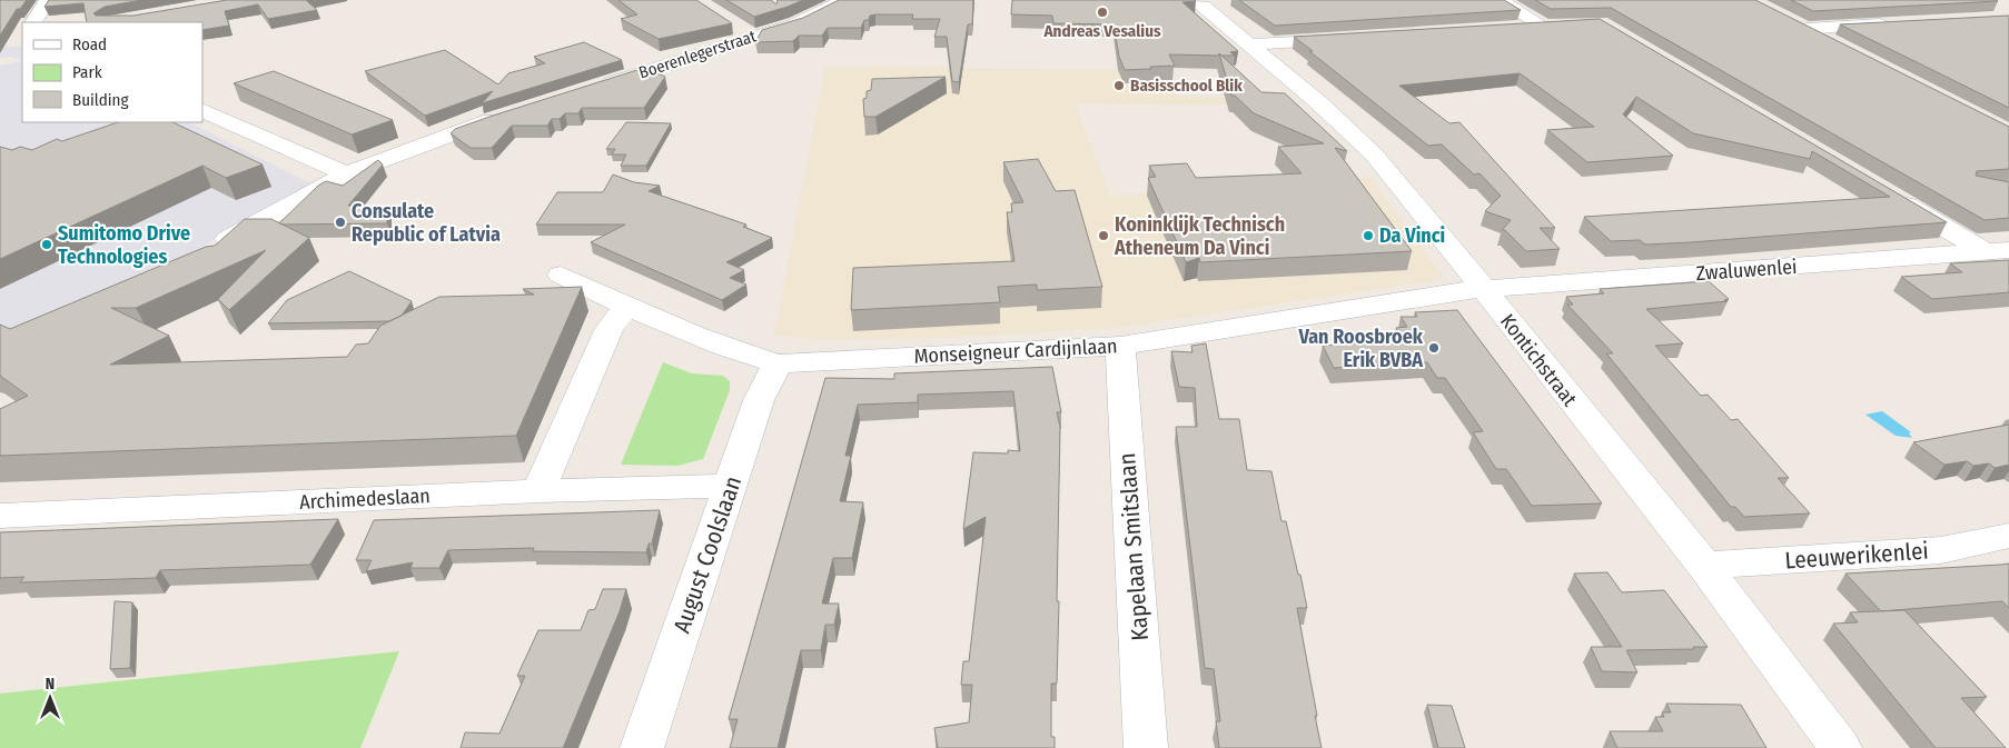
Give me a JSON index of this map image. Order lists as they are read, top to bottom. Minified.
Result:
{"streets":{"street":["Boerenlegerstraat","Zwaluwenlei","Monseigneur Cardijnlaan","Kontichstraat","Archimedeslaan","Kapelaan Smitslaan","August Coolslaan","Leeuwerikenlei"]},"crossings":[["Zwaluwenlei","Monseigneur Cardijnlaan"],["Zwaluwenlei","Kontichstraat"],["Monseigneur Cardijnlaan","Kontichstraat"],["Monseigneur Cardijnlaan","Kapelaan Smitslaan"],["Monseigneur Cardijnlaan","August Coolslaan"],["Kontichstraat","Leeuwerikenlei"],["Archimedeslaan","August Coolslaan"]],"places":["Andreas Vesalius","Basisschool Blik","Consulate Republic of Latvia","Koninklijk Technisch Atheneum Da Vinci","Da Vinci","Sumitomo Drive Technologies","Van Roosbroek Erik BVBA"],"legend":["Road","Park","Building"],"north":"top"}
